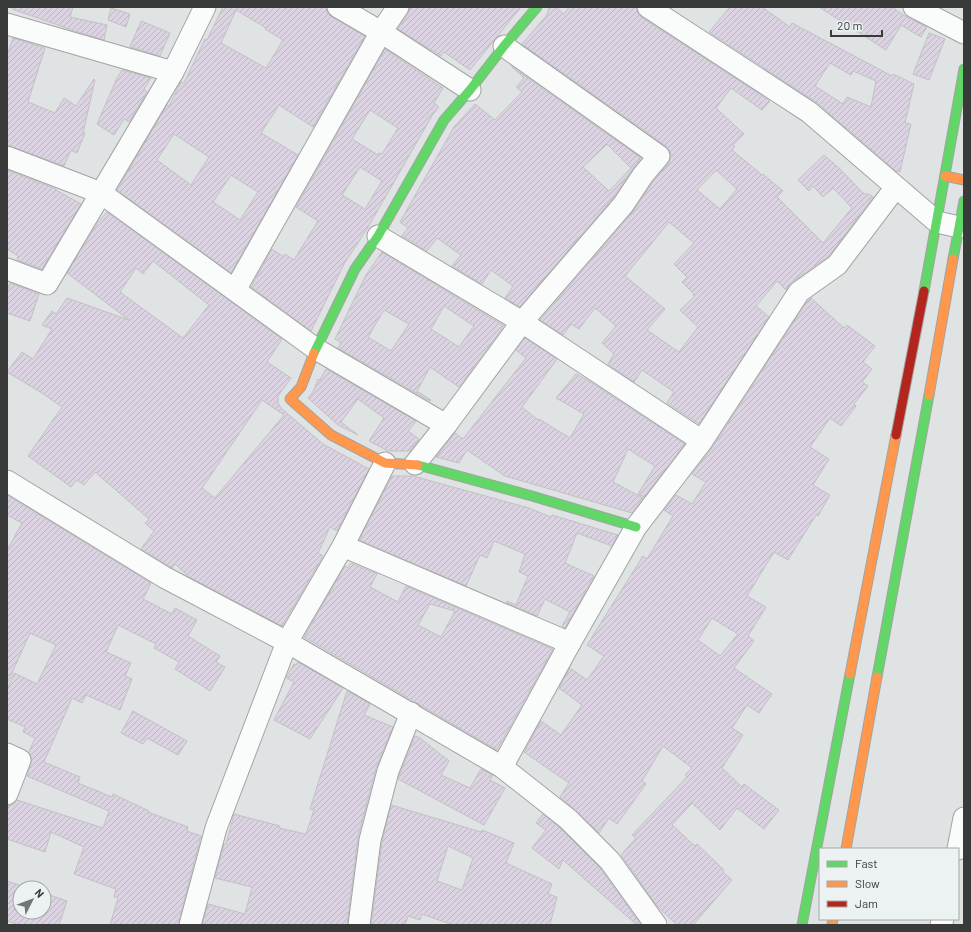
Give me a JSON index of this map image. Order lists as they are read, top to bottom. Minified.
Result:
{"legend":["Fast","Slow","Jam"],"scale_bar":"20 m","north":"top right"}
